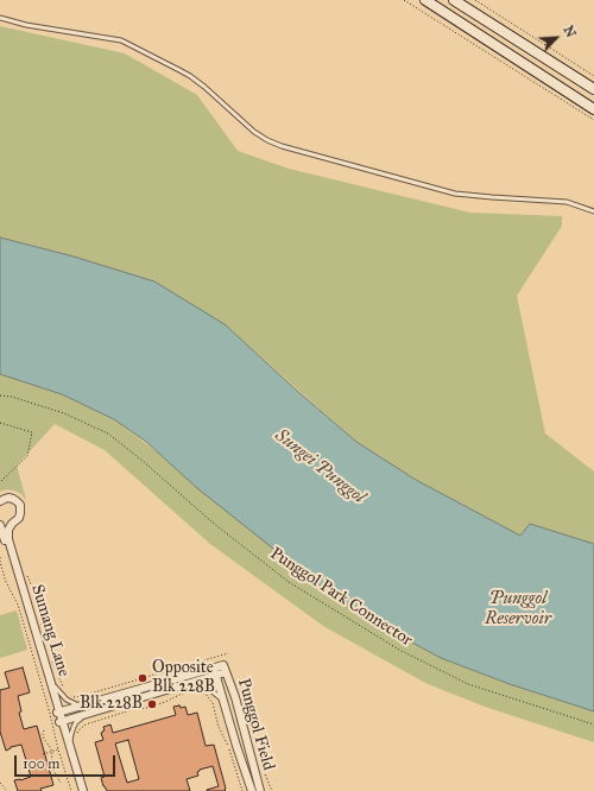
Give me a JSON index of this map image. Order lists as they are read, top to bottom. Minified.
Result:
{"streets":{"street":["Sumang Lane","Punggol Field"],"path":["Punggol Park Connector"]},"water":["Sungei Punggol","Punggol Reservoir"],"places":["Opposite Blk 228B","Blk 228B"],"scale_bar":"100 m","north":"top right"}
